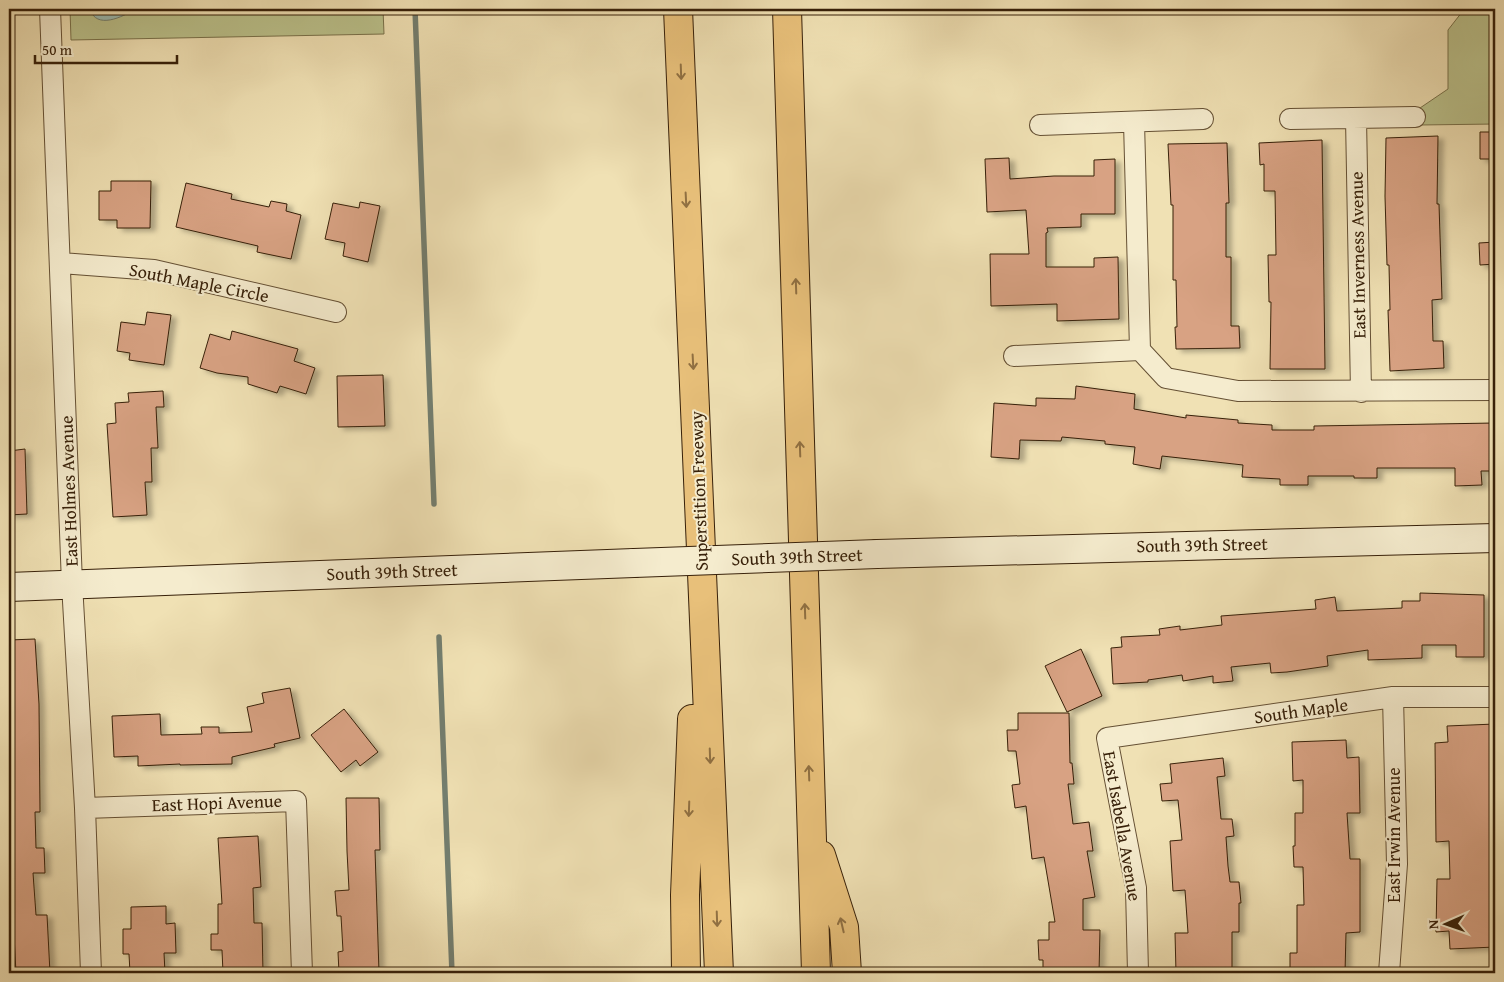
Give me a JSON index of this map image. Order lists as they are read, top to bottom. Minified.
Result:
{"streets":{"highway":["Superstition Freeway"],"street":["East Inverness Avenue","South Maple Circle","East Holmes Avenue","South 39th Street","South Maple","East Hopi Avenue","East Isabella Avenue","East Irwin Avenue"]},"crossings":[["South Maple Circle","East Holmes Avenue"],["East Holmes Avenue","South 39th Street"],["East Holmes Avenue","East Hopi Avenue"],["South Maple","East Isabella Avenue"],["South Maple","East Irwin Avenue"]],"scale_bar":"50 m","north":"left"}
